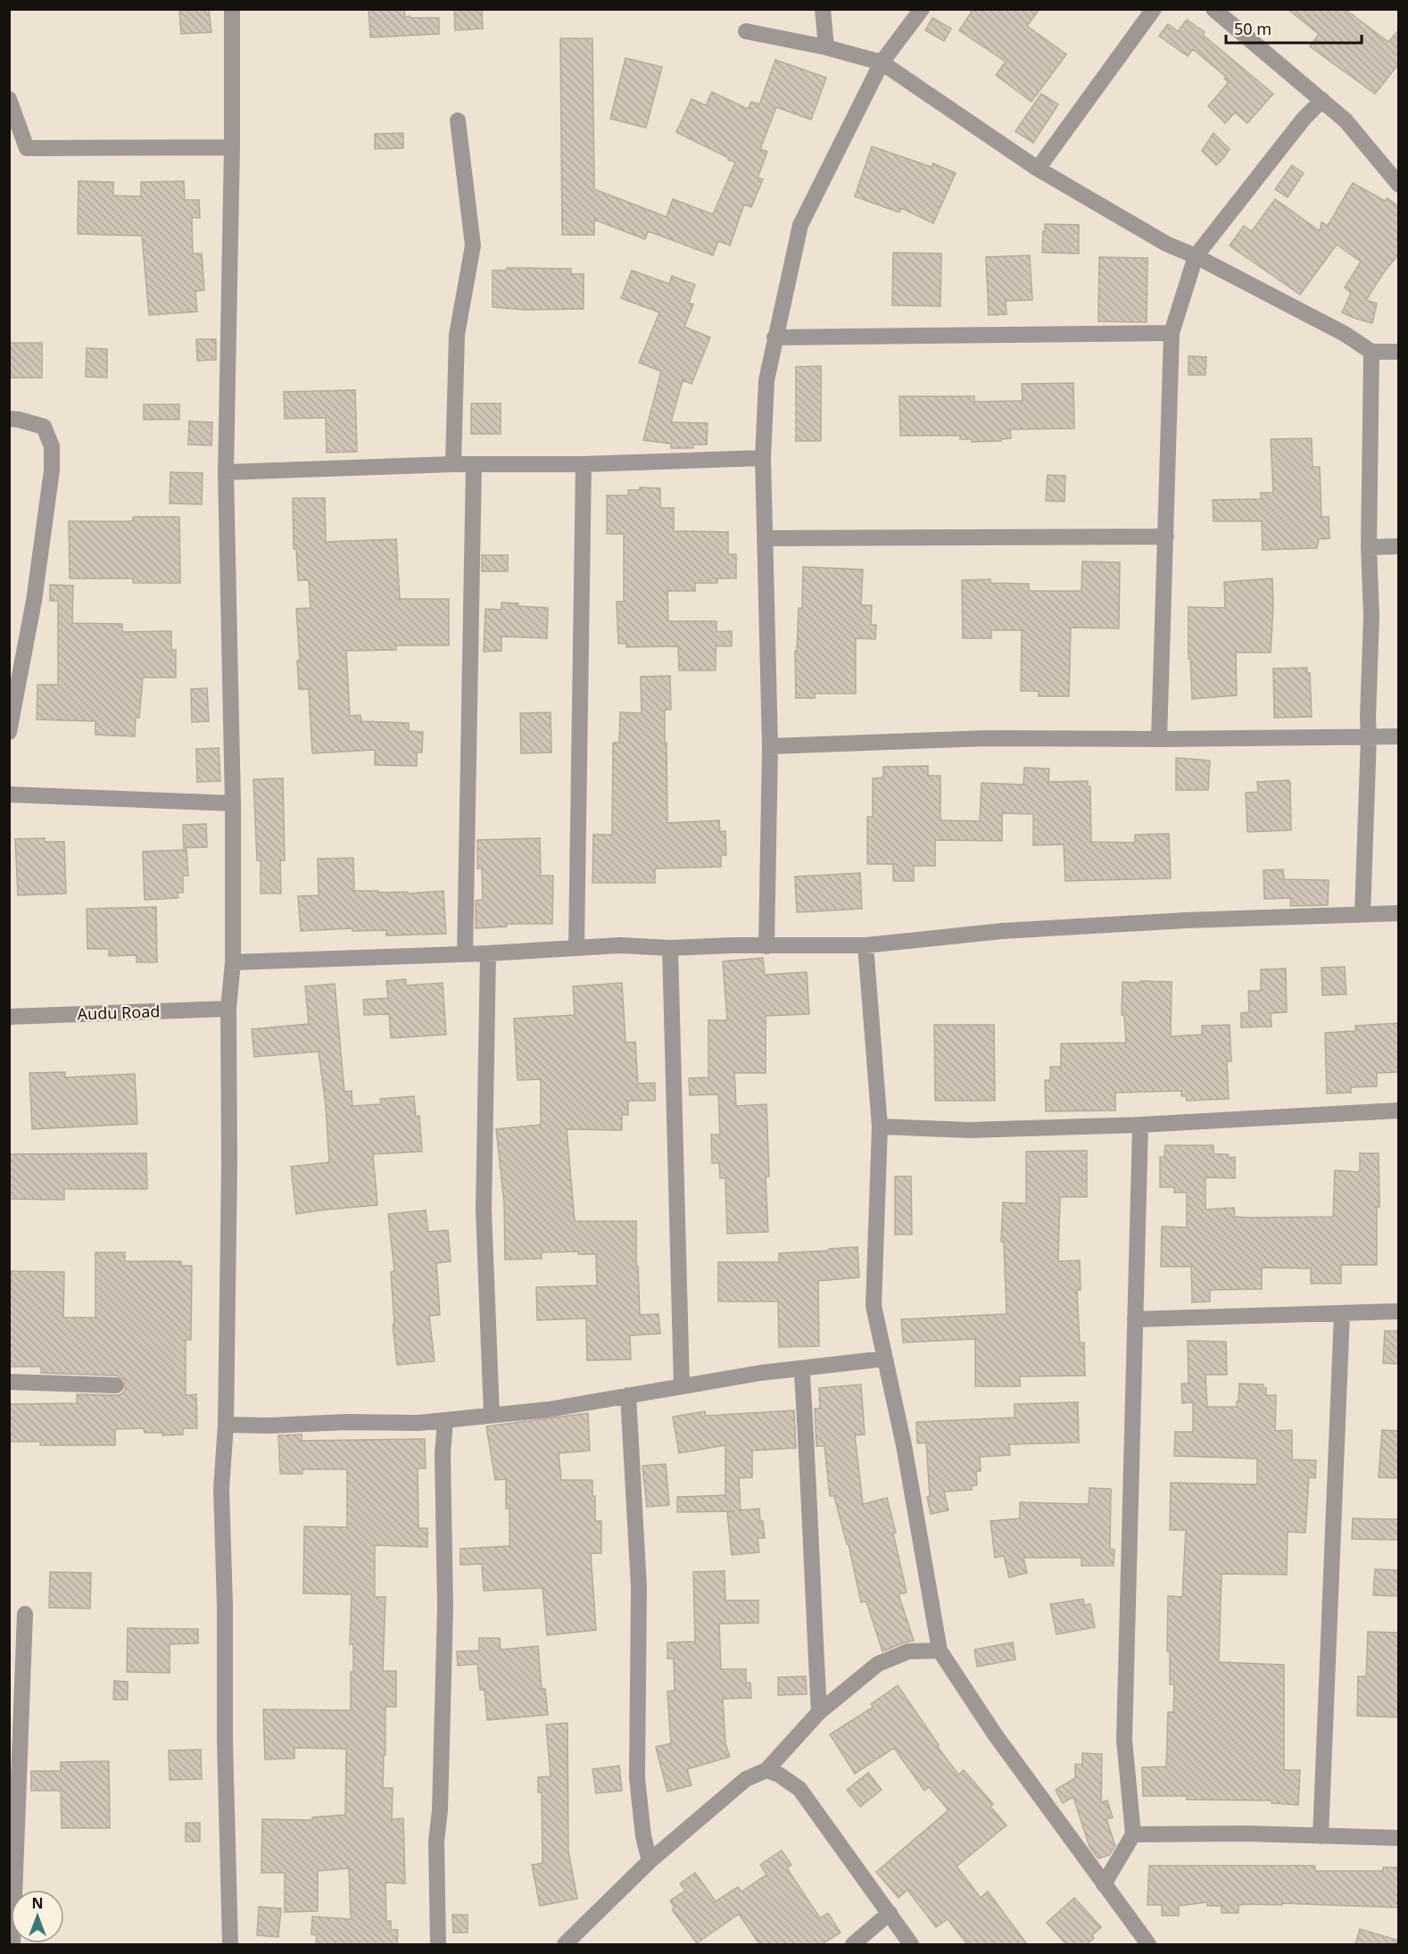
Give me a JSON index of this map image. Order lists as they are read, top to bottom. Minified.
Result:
{"streets":{"street":["Audu Road"]},"scale_bar":"50 m","north":"top"}
